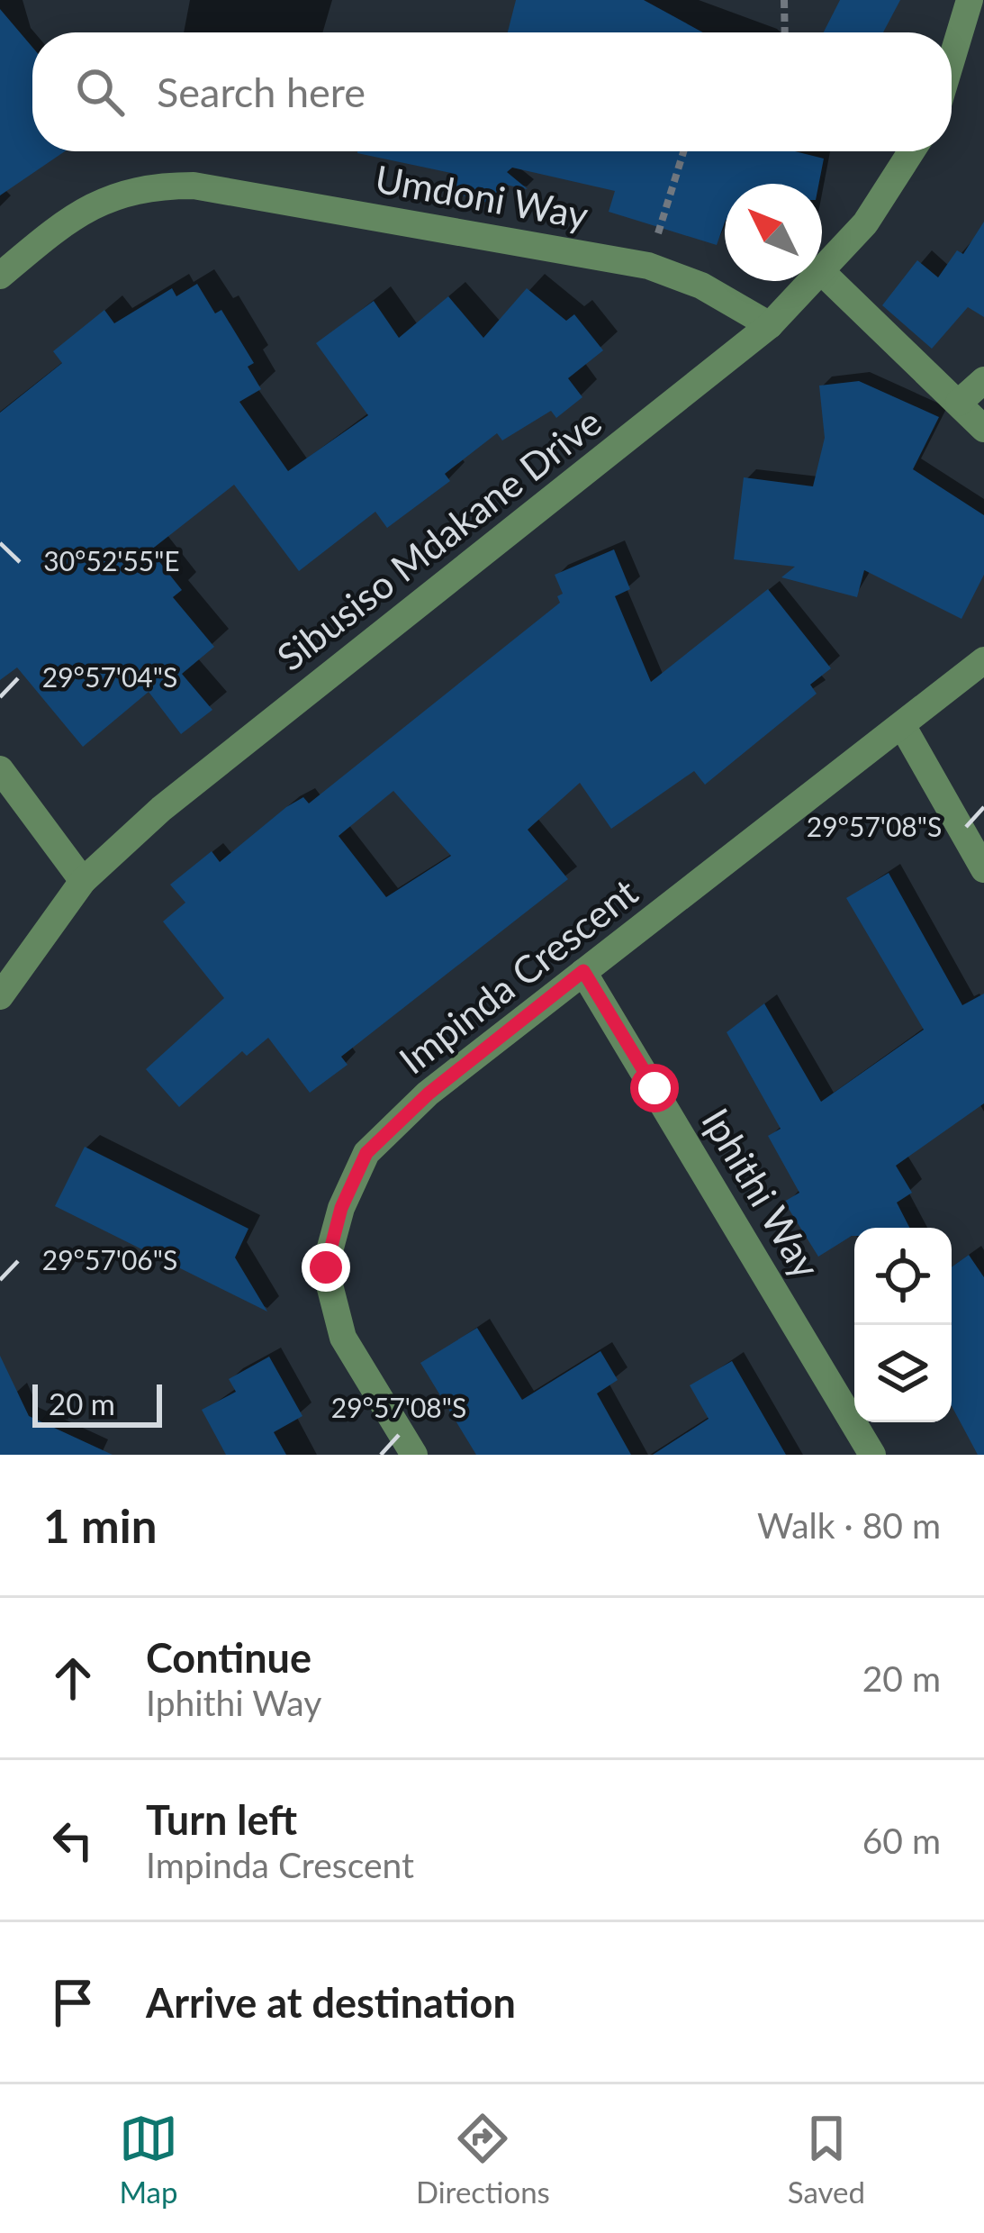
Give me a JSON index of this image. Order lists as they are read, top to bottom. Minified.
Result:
{"streets":{"street":["Umdoni Way","Sibusiso Mdakane Drive","Impinda Crescent","Iphithi Way"]},"crossings":[["Umdoni Way","Sibusiso Mdakane Drive"],["Impinda Crescent","Iphithi Way"]],"scale_bar":"20 m","north":"top left","page":{"search":"Search here","scale":"20 m","heading":["1 min","Walk · 80 m"],"list":[["Continue","Iphithi Way","20 m"],["Turn left","Impinda Crescent","60 m"],"Arrive at destination"],"nav":["Map","Directions","Saved"]},"coordinates":["30°52'55\"E","29°57'04\"S","29°57'08\"S","29°57'06\"S"]}
